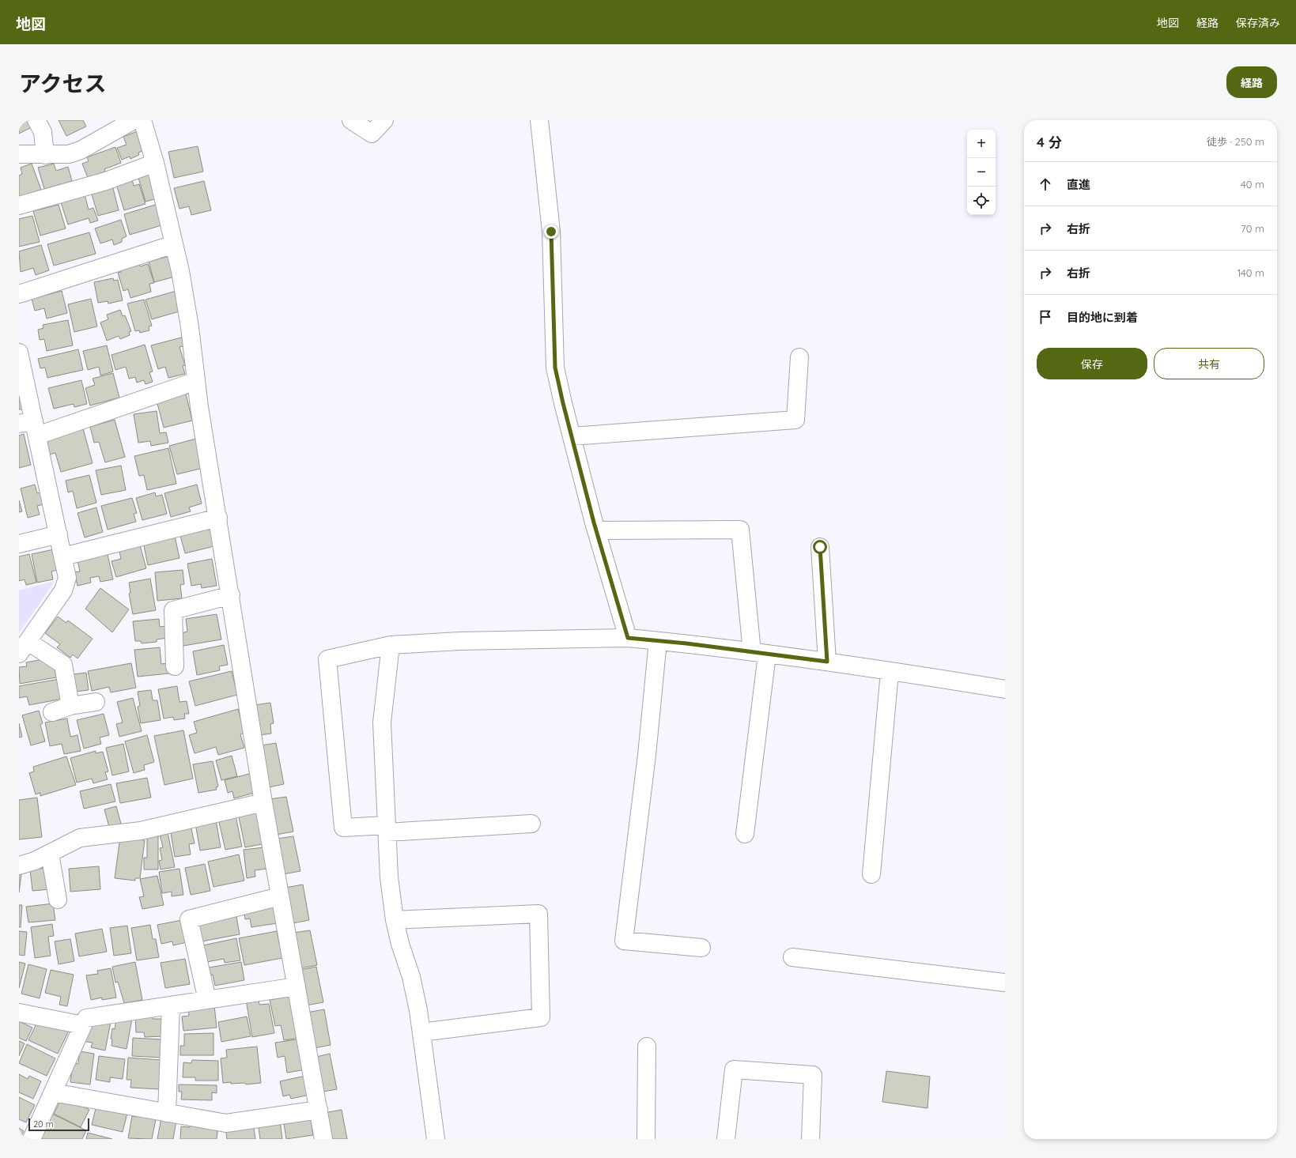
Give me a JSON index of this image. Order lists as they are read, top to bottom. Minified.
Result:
{"scale_bar":"20 m","page":{"header":"地図","nav":["地図","経路","保存済み"],"title":"アクセス","buttons":["経路",["保存","共有"]],"heading":["4 分","徒歩 · 250 m"],"map_buttons":["+","−"],"list":[["直進","40 m"],["右折","70 m"],["右折","140 m"],"目的地に到着"],"scale":"20 m"}}
